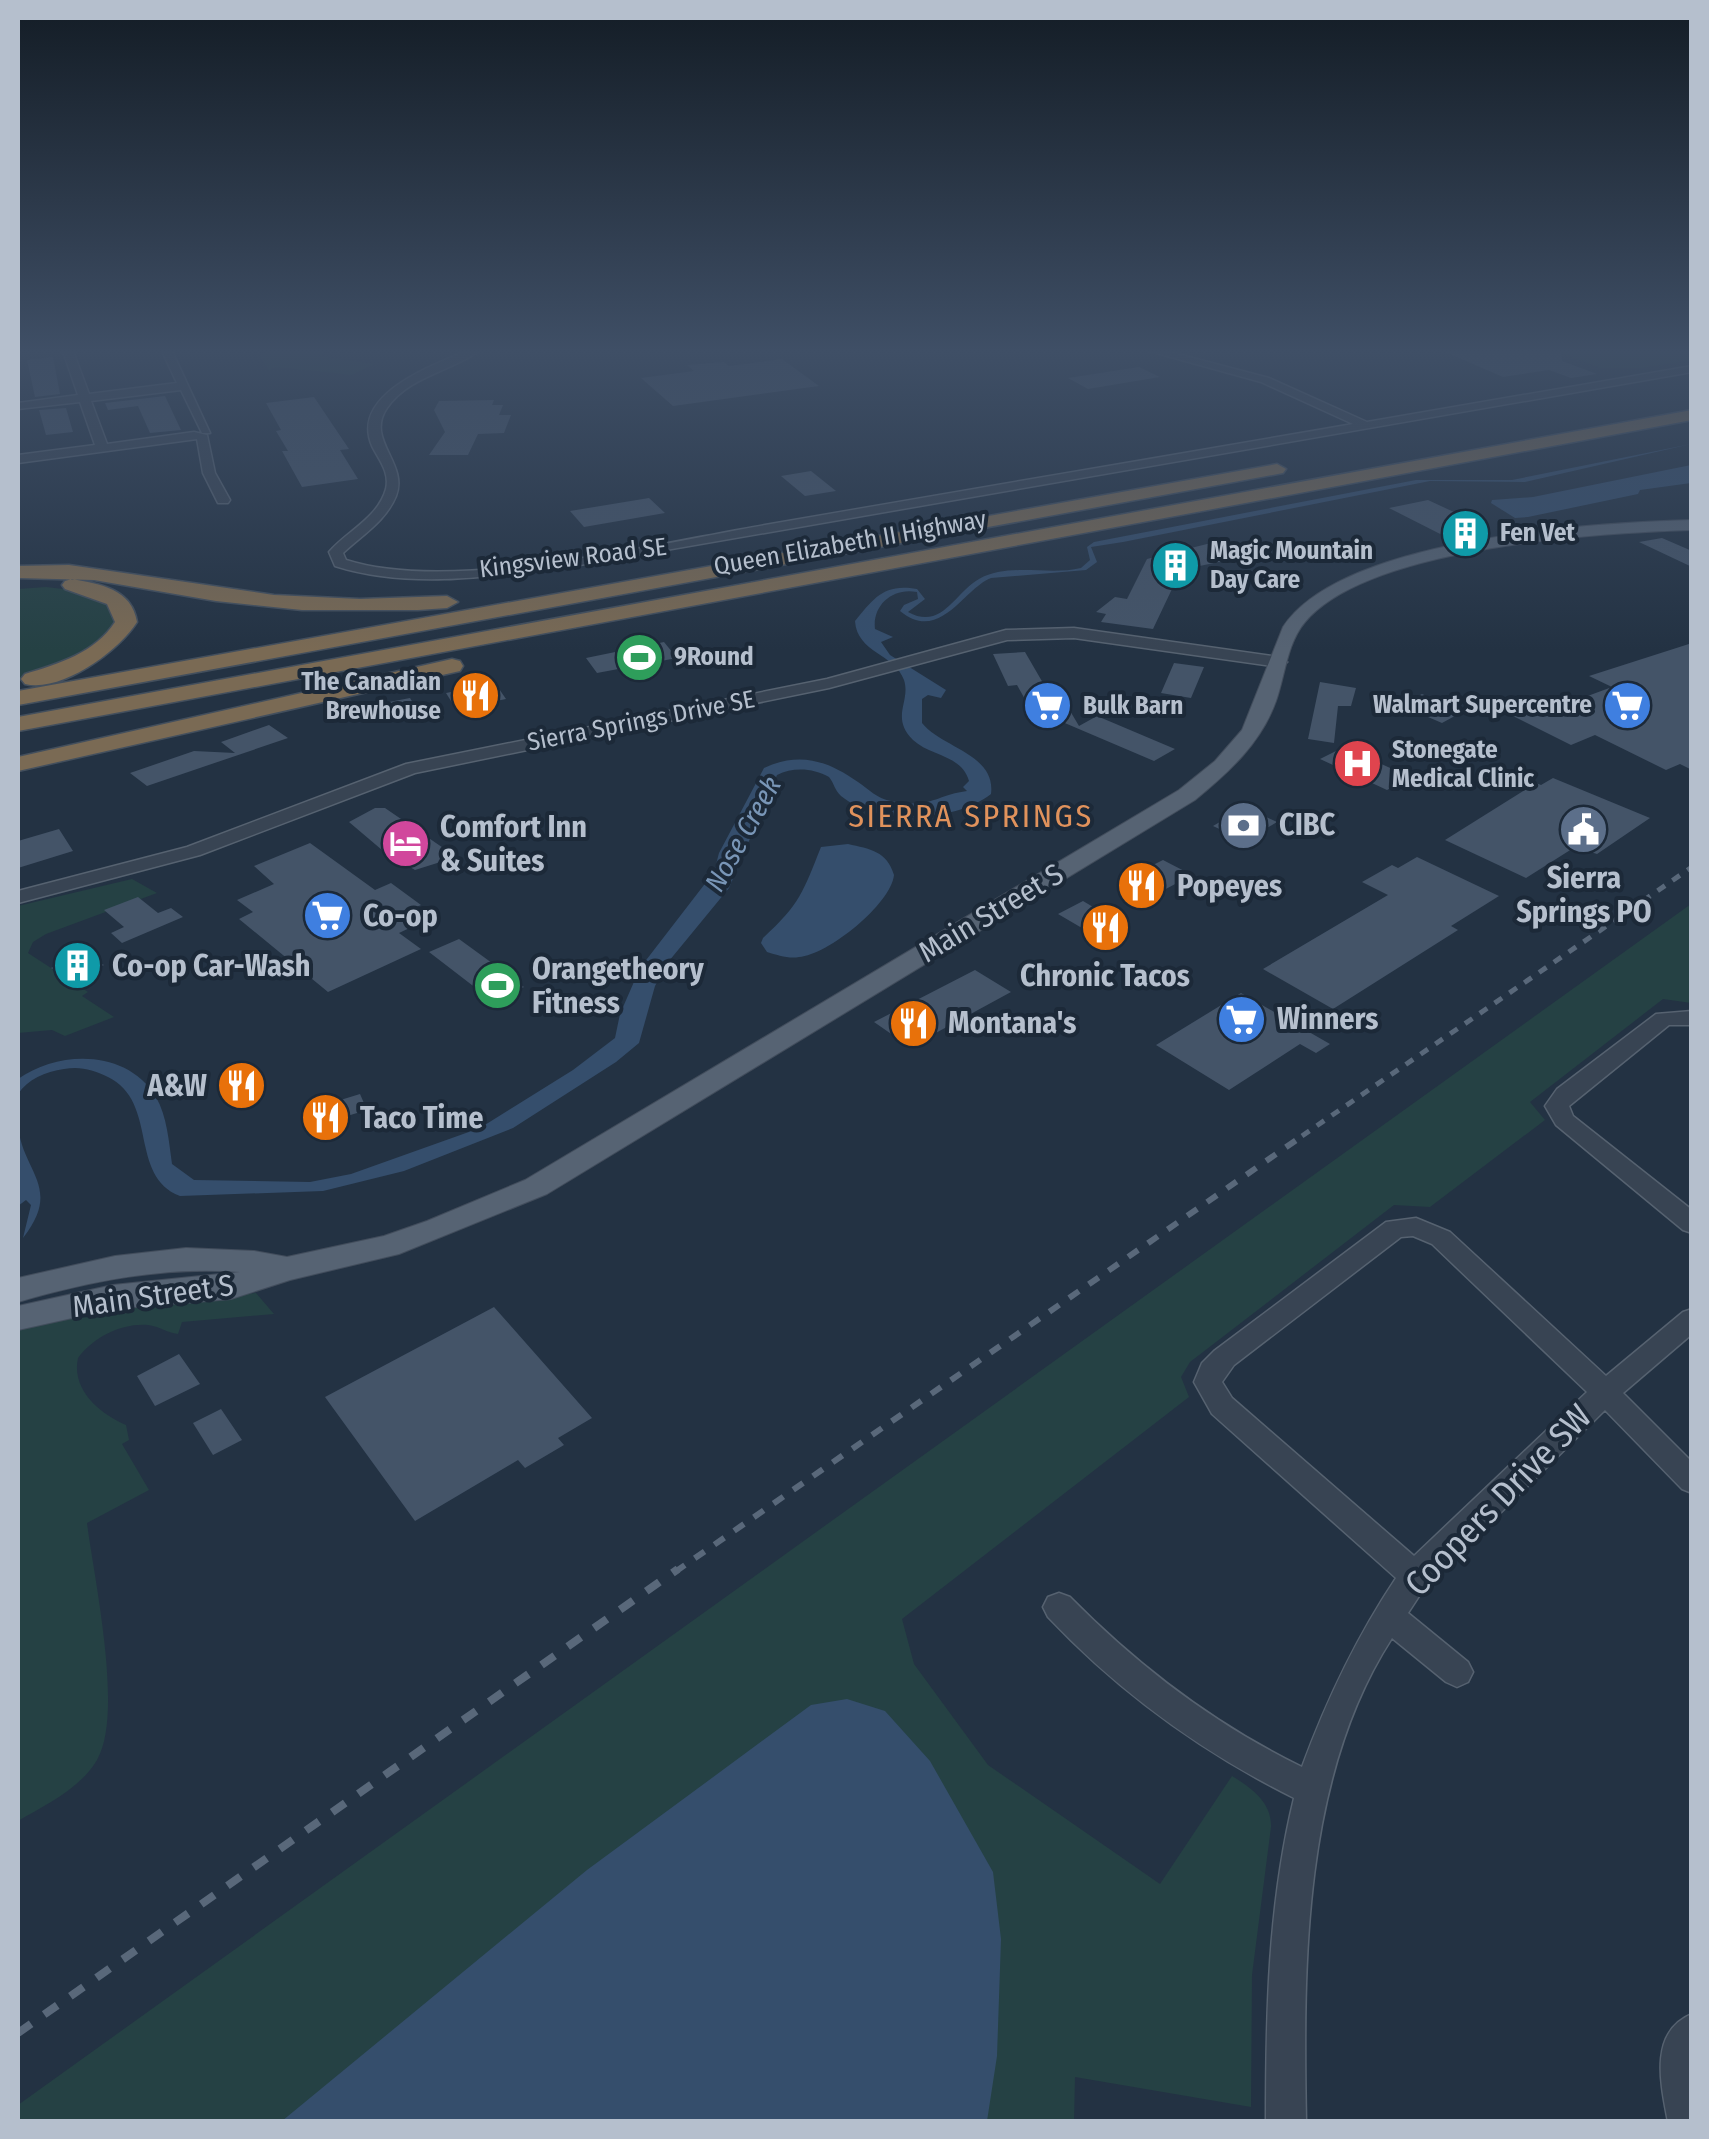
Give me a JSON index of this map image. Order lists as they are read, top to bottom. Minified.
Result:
{"streets":{"highway":["Queen Elizabeth II Highway"],"main road":["Main Street S"],"street":["Kingsview Road SE","Sierra Springs Drive SE","Coopers Drive SW"]},"crossings":[["Sierra Springs Drive SE","Main Street S"]],"districts":["SIERRA SPRINGS"],"water":["Nose Creek"],"places":{"building":["Fen Vet","Magic Mountain Day Care","Co-op Car-Wash"],"sports":["9Round","Orangetheory Fitness"],"restaurant":["The Canadian Brewhouse","Popeyes","Chronic Tacos","Montana's","A&W","Taco Time"],"supermarket":["Walmart Supercentre","Bulk Barn","Co-op","Winners"],"hospital":["Stonegate Medical Clinic"],"bank":["CIBC"],"public building":["Sierra Springs PO"],"hotel":["Comfort Inn & Suites"]}}
